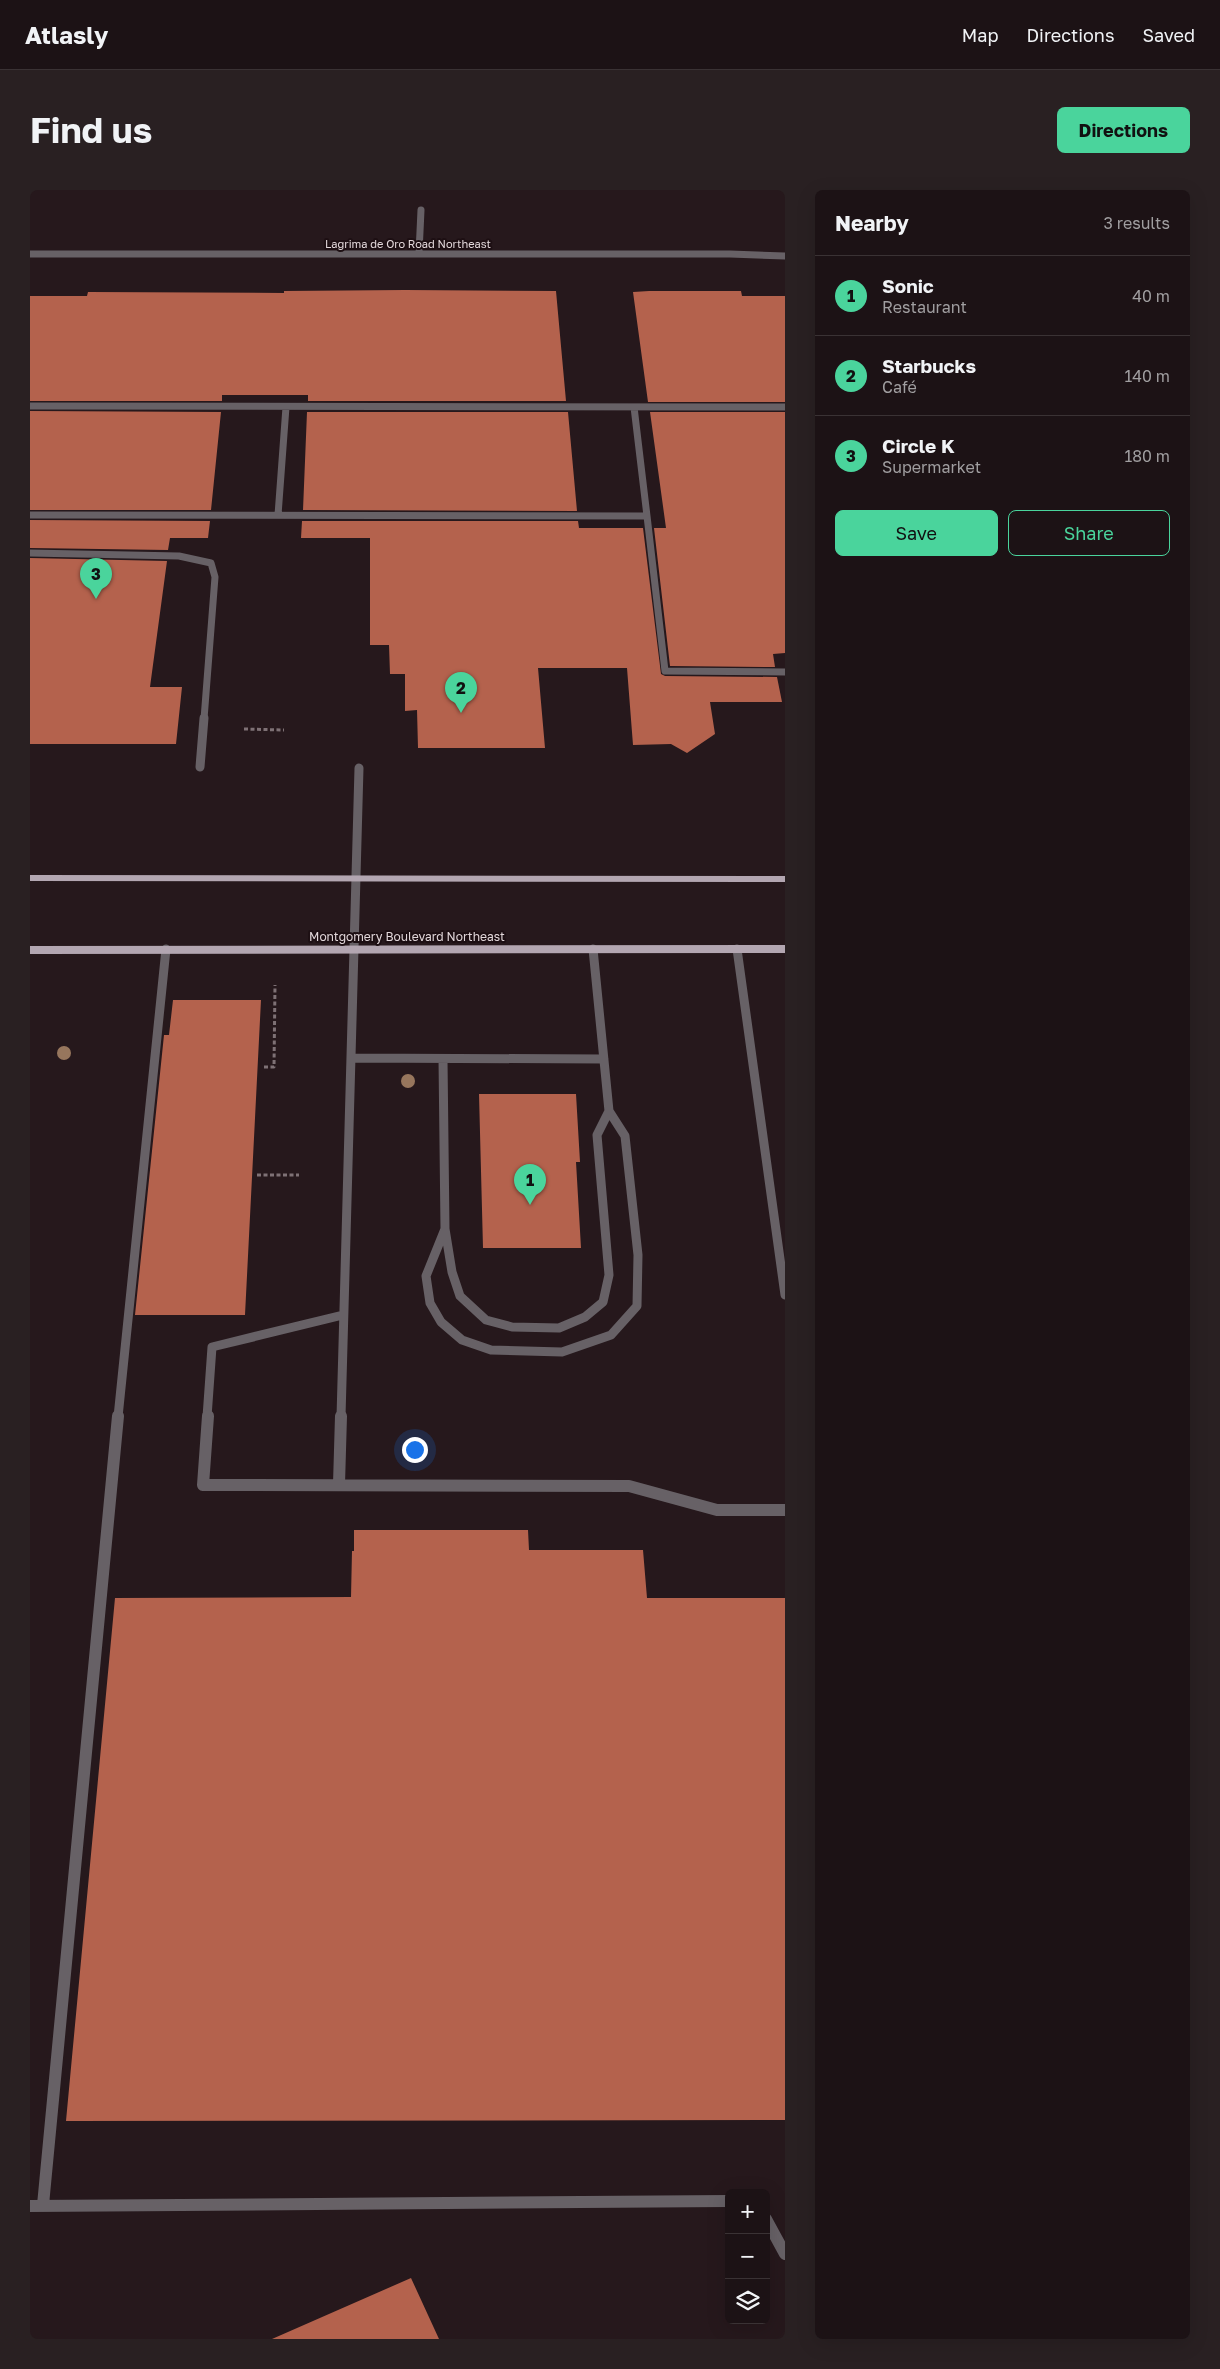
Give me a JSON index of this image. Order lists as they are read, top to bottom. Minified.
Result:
{"streets":{"main road":["Montgomery Boulevard Northeast"],"street":["Lagrima de Oro Road Northeast"]},"page":{"header":"Atlasly","nav":["Map","Directions","Saved"],"buttons":["Directions",["Save","Share"]],"title":"Find us","heading":["Nearby","3 results"],"list":[{"mark":"1","name":"Sonic","note":"Restaurant","value":"40 m"},{"mark":"2","name":"Starbucks","note":"Café","value":"140 m"},{"mark":"3","name":"Circle K","note":"Supermarket","value":"180 m"}],"pins":["3","2","1"],"map_buttons":["+","−"]}}
